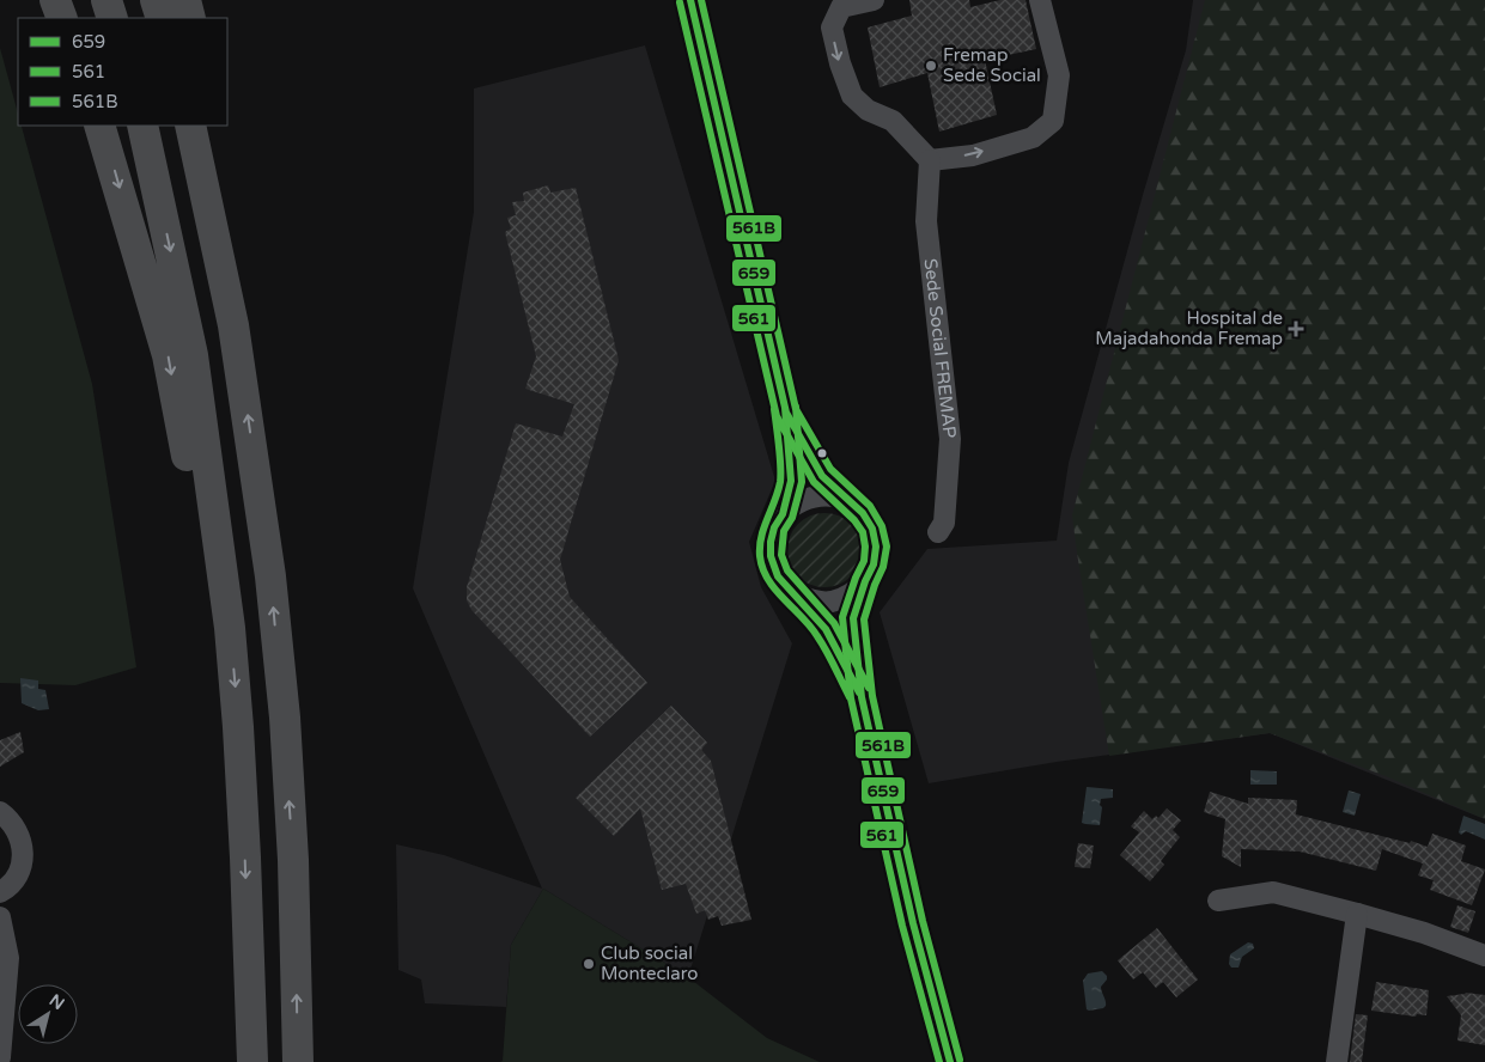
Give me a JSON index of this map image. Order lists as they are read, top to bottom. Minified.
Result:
{"streets":{"street":["Sede Social FREMAP"]},"places":{"other":["Fremap Sede Social","Club social Monteclaro"],"health":["Hospital de Majadahonda Fremap"]},"lines":["transit line 659","transit line 561B","transit line 561"],"legend":["659","561","561B"],"north":"top right"}
